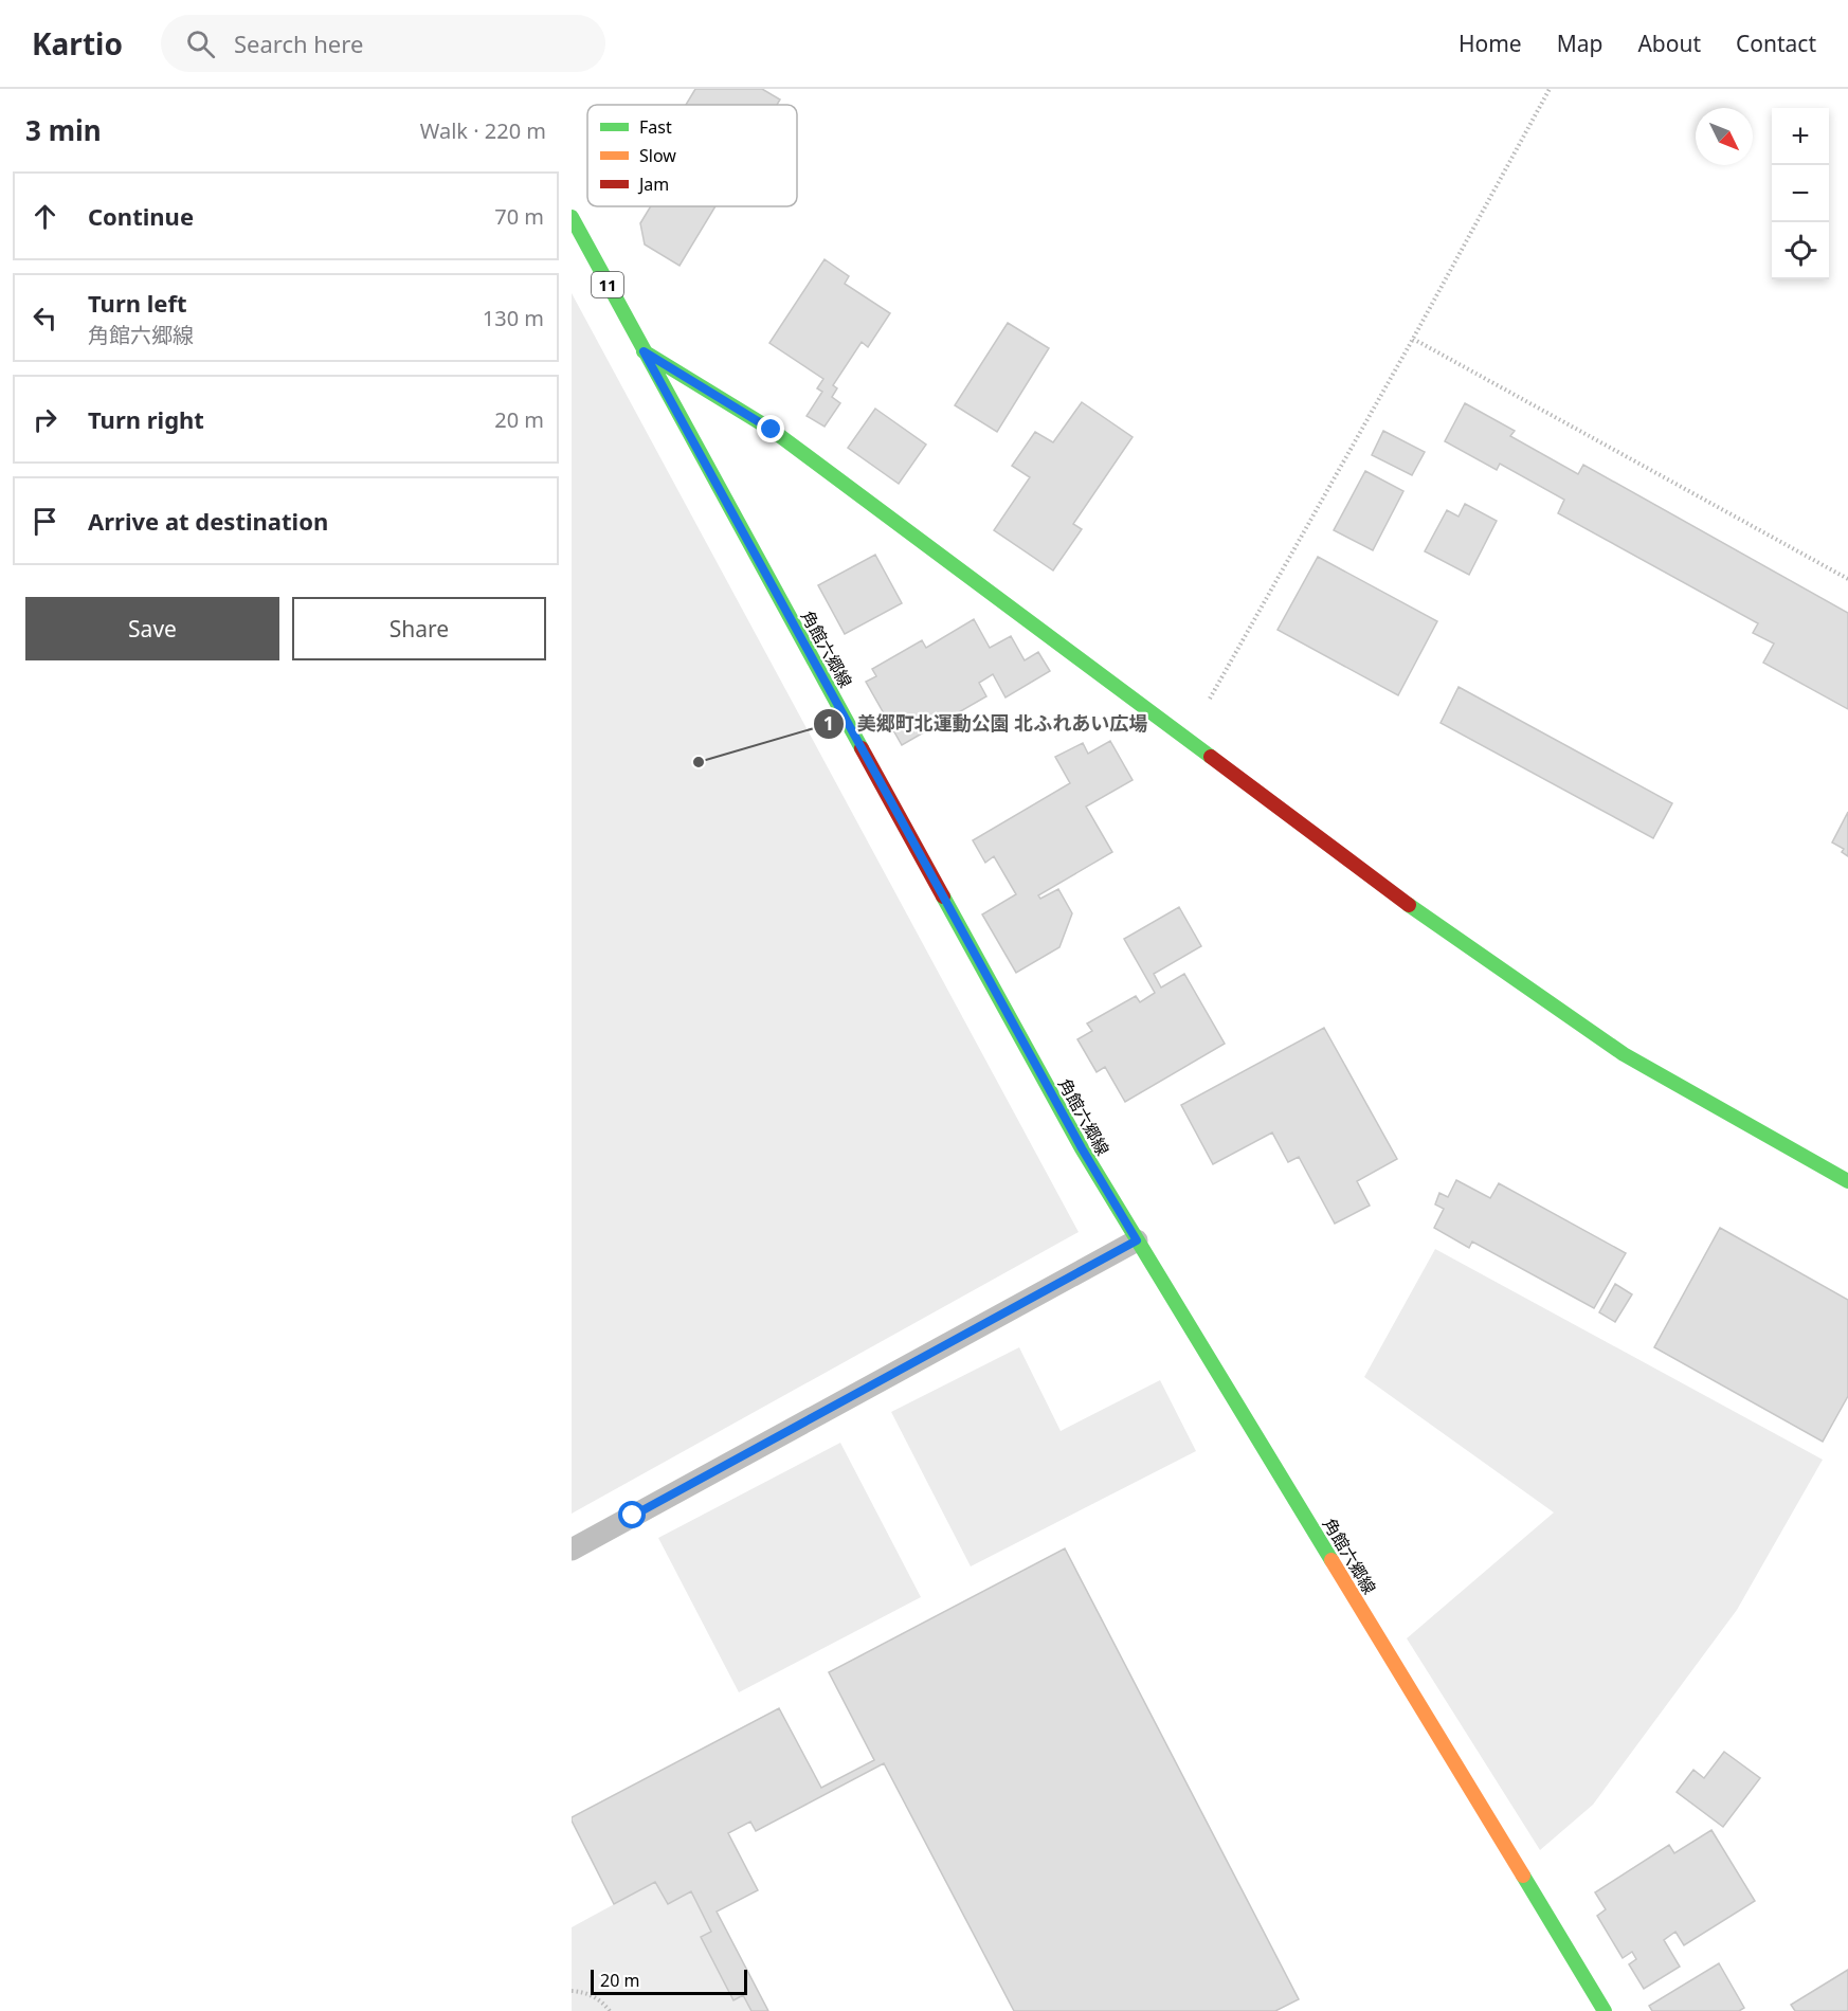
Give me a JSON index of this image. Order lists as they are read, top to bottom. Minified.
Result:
{"streets":{"main road":["11","角館六郷線"]},"places":["美郷町北運動公園 北ふれあい広場"],"legend":["Fast","Slow","Jam"],"scale_bar":"20 m","north":"bottom right","page":{"header":"Kartio","search":"Search here","nav":["Home","Map","About","Contact"],"heading":["3 min","Walk · 220 m"],"map_buttons":["+","−"],"list":[["Continue","70 m"],["Turn left","角館六郷線","130 m"],["Turn right","20 m"],"Arrive at destination"],"buttons":["Save","Share"],"scale":"20 m"}}
